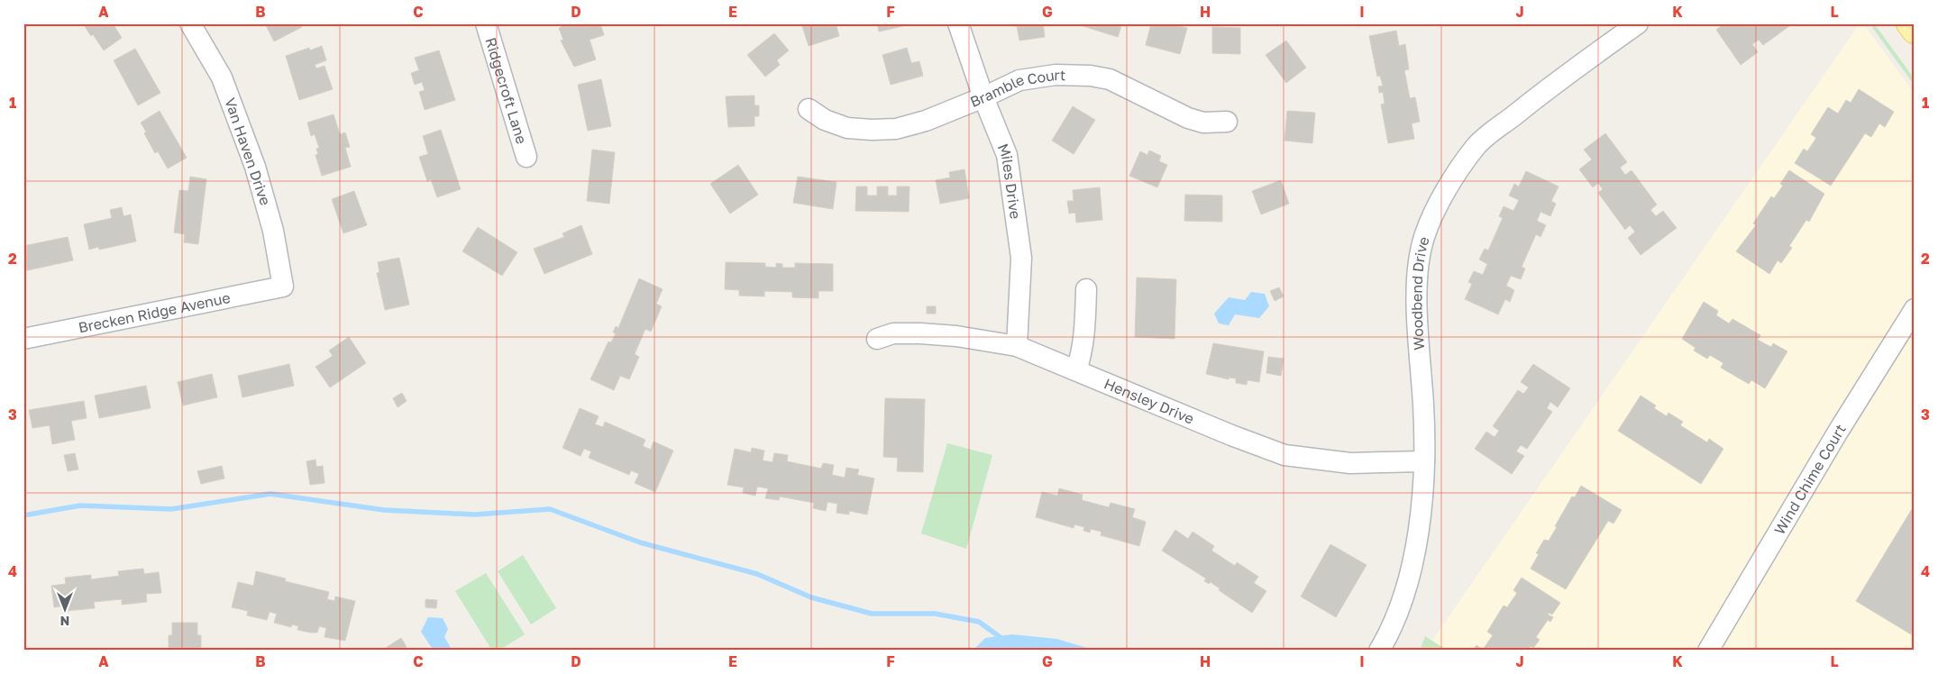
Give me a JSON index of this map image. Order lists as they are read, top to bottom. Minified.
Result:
{"streets":{"street":["Ridgecroft Lane","Bramble Court","Van Haven Drive","Miles Drive","Woodbend Drive","Brecken Ridge Avenue","Hensley Drive","Wind Chime Court"]},"crossings":[["Bramble Court","Miles Drive"],["Van Haven Drive","Brecken Ridge Avenue"],["Miles Drive","Hensley Drive"],["Woodbend Drive","Hensley Drive"]],"north":"bottom","grid":{"columns":["A","B","C","D","E","F","G","H","I","J","K","L"],"rows":["1","2","3","4"]}}
